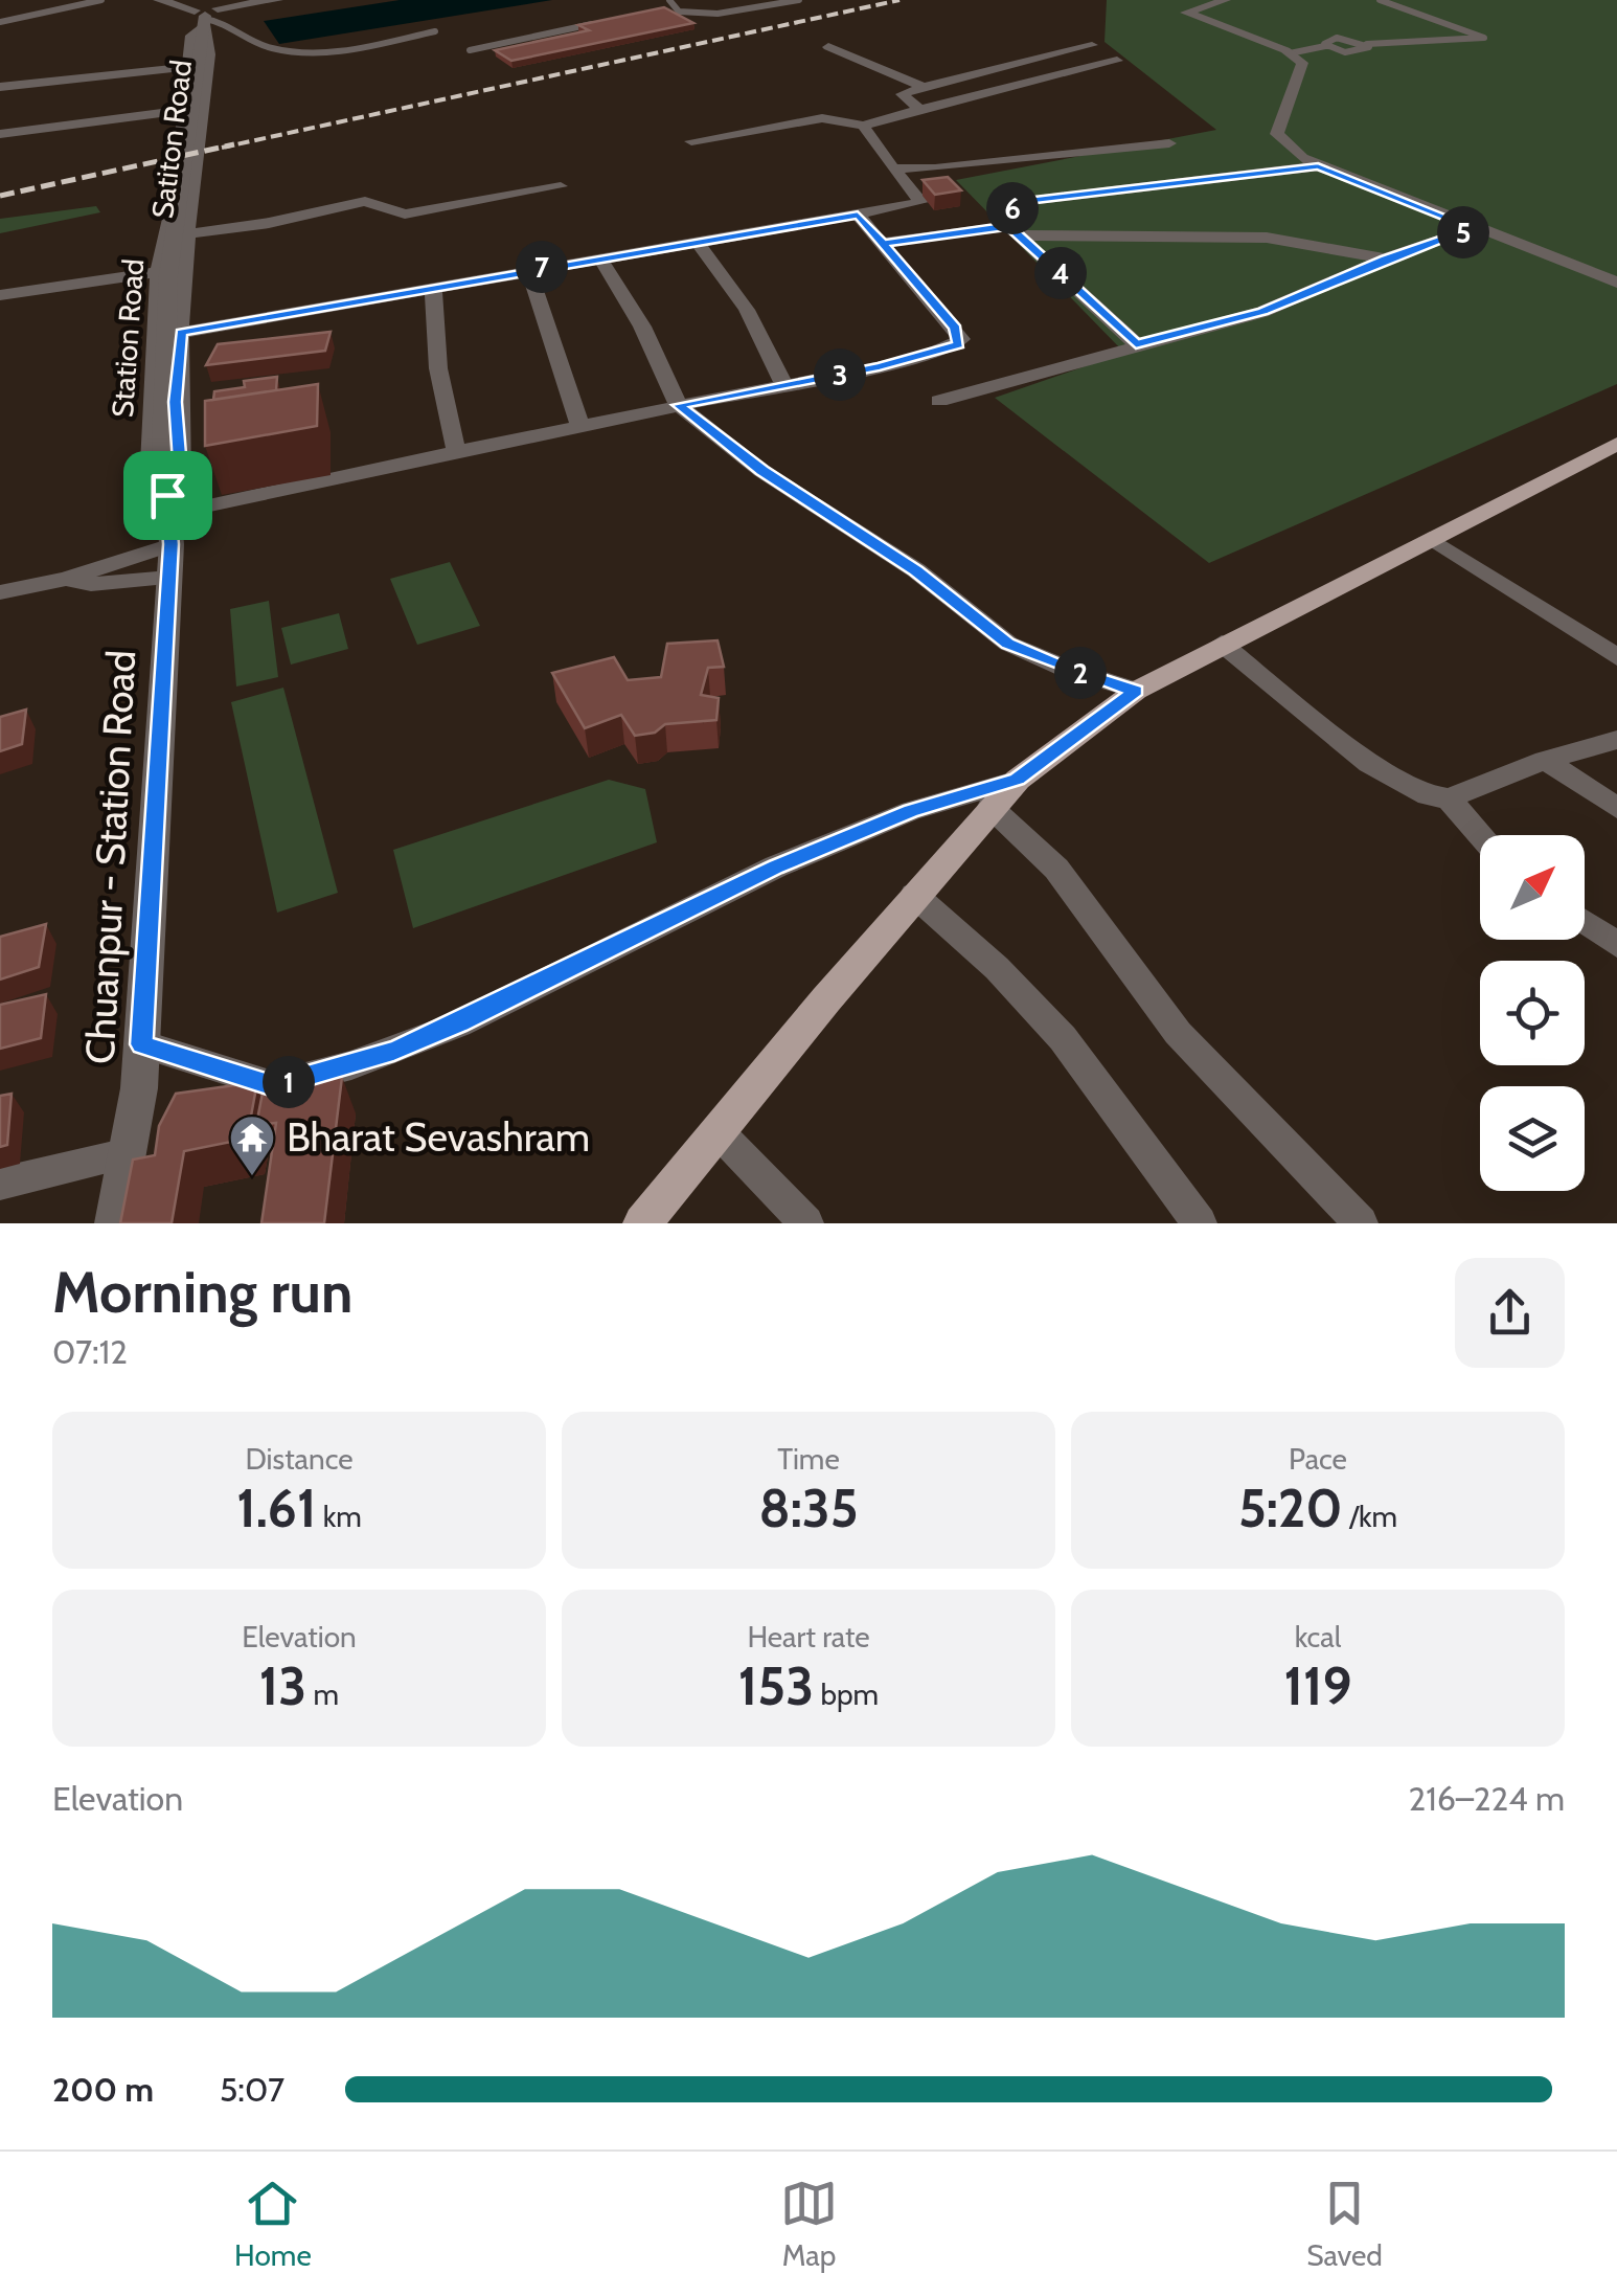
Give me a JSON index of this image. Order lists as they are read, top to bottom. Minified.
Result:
{"streets":{"street":["Satiton Road","Station Road","Chuanpur - Station Road"]},"crossings":[["Satiton Road","Station Road"],["Satiton Road","Chuanpur - Station Road"],["Station Road","Chuanpur - Station Road"]],"places":{"temple":["Bharat Sevashram"]},"north":"top right","page":{"pins":["6","5","7","4","3","2","1"],"heading":["Morning run","07:12"],"stats":[["Distance","1.61 km"],["Time","8:35"],["Pace","5:20 /km"],["Elevation","13 m"],["Heart rate","153 bpm"],["kcal","119"]],"chart":["Elevation","216–224 m"],"list":[{"name":"200 m","note":"5:07"}],"tabs":["Home","Map","Saved"]}}
